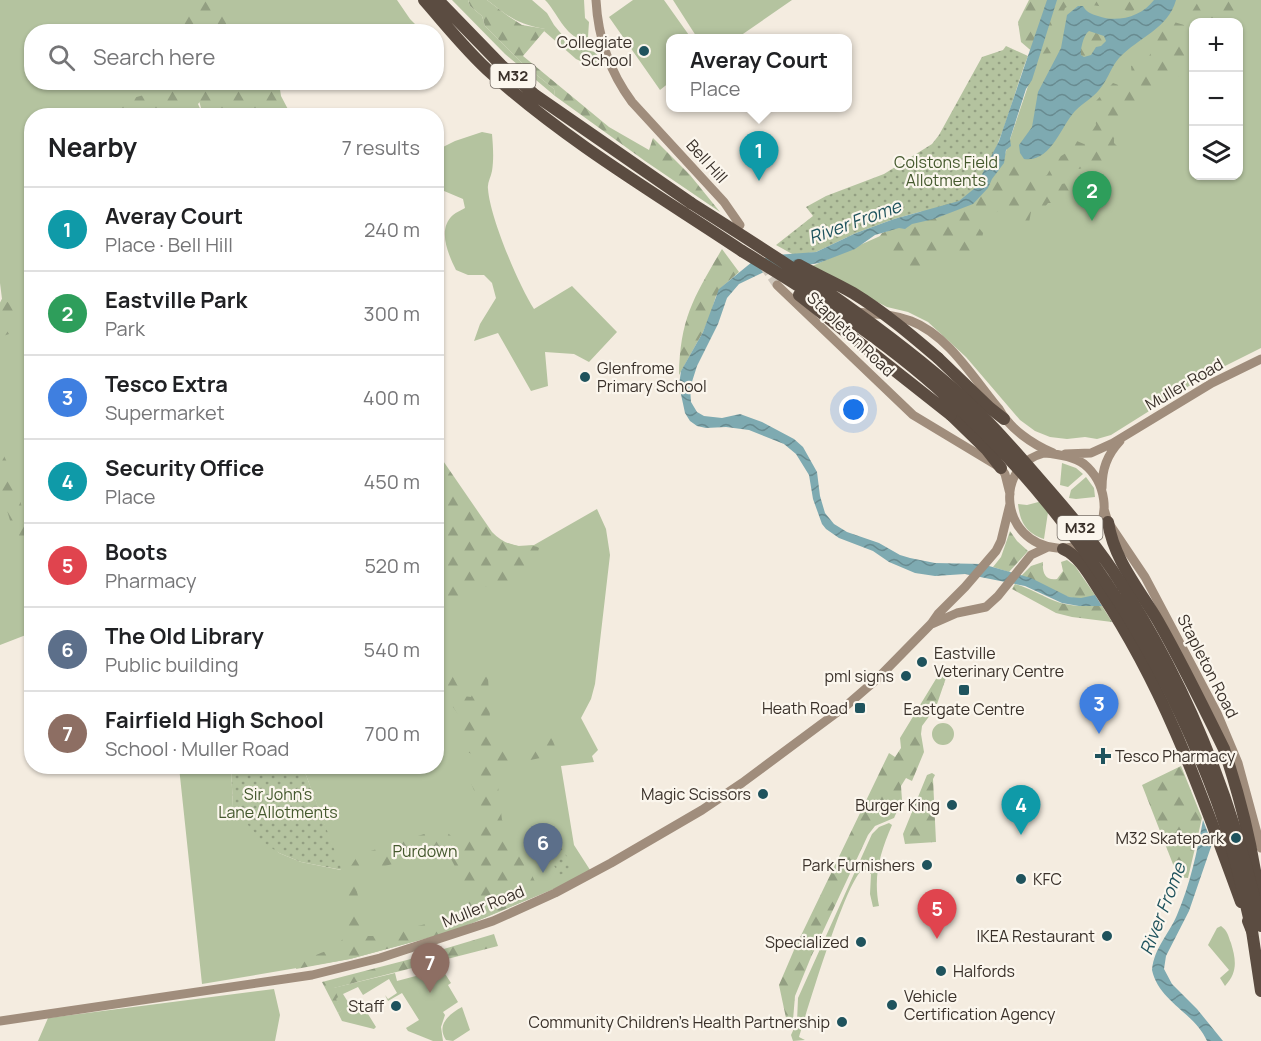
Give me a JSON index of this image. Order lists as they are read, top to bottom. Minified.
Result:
{"streets":{"highway":["M32"],"main road":["Bell Hill","Stapleton Road","Muller Road"]},"crossings":[["M32","Stapleton Road"],["M32","Muller Road"],["Stapleton Road","Muller Road"]],"water":["River Frome"],"parks":["Colstons Field Allotments","Sir John's Lane Allotments","Purdown"],"places":{"other":["Collegiate School","Glenfrome Primary School","Eastville Veterinary Centre","pml signs","Magic Scissors","Burger King","M32 Skatepark","Park Furnishers","KFC","IKEA Restaurant","Specialized","Halfords","Vehicle Certification Agency","Staff","Community Children's Health Partnership"],"transit":["Eastgate Centre","Heath Road"],"health":["Tesco Pharmacy"]},"page":{"map_buttons":["+","−"],"search":"Search here","popup":["Averay Court","Place"],"heading":["Nearby","7 results"],"pins":["1","2","3","4","6","5","7"],"list":[{"mark":"1","name":"Averay Court","note":"Place · Bell Hill","value":"240 m"},{"mark":"2","name":"Eastville Park","note":"Park","value":"300 m"},{"mark":"3","name":"Tesco Extra","note":"Supermarket","value":"400 m"},{"mark":"4","name":"Security Office","note":"Place","value":"450 m"},{"mark":"5","name":"Boots","note":"Pharmacy","value":"520 m"},{"mark":"6","name":"The Old Library","note":"Public building","value":"540 m"},{"mark":"7","name":"Fairfield High School","note":"School · Muller Road","value":"700 m"}]}}
